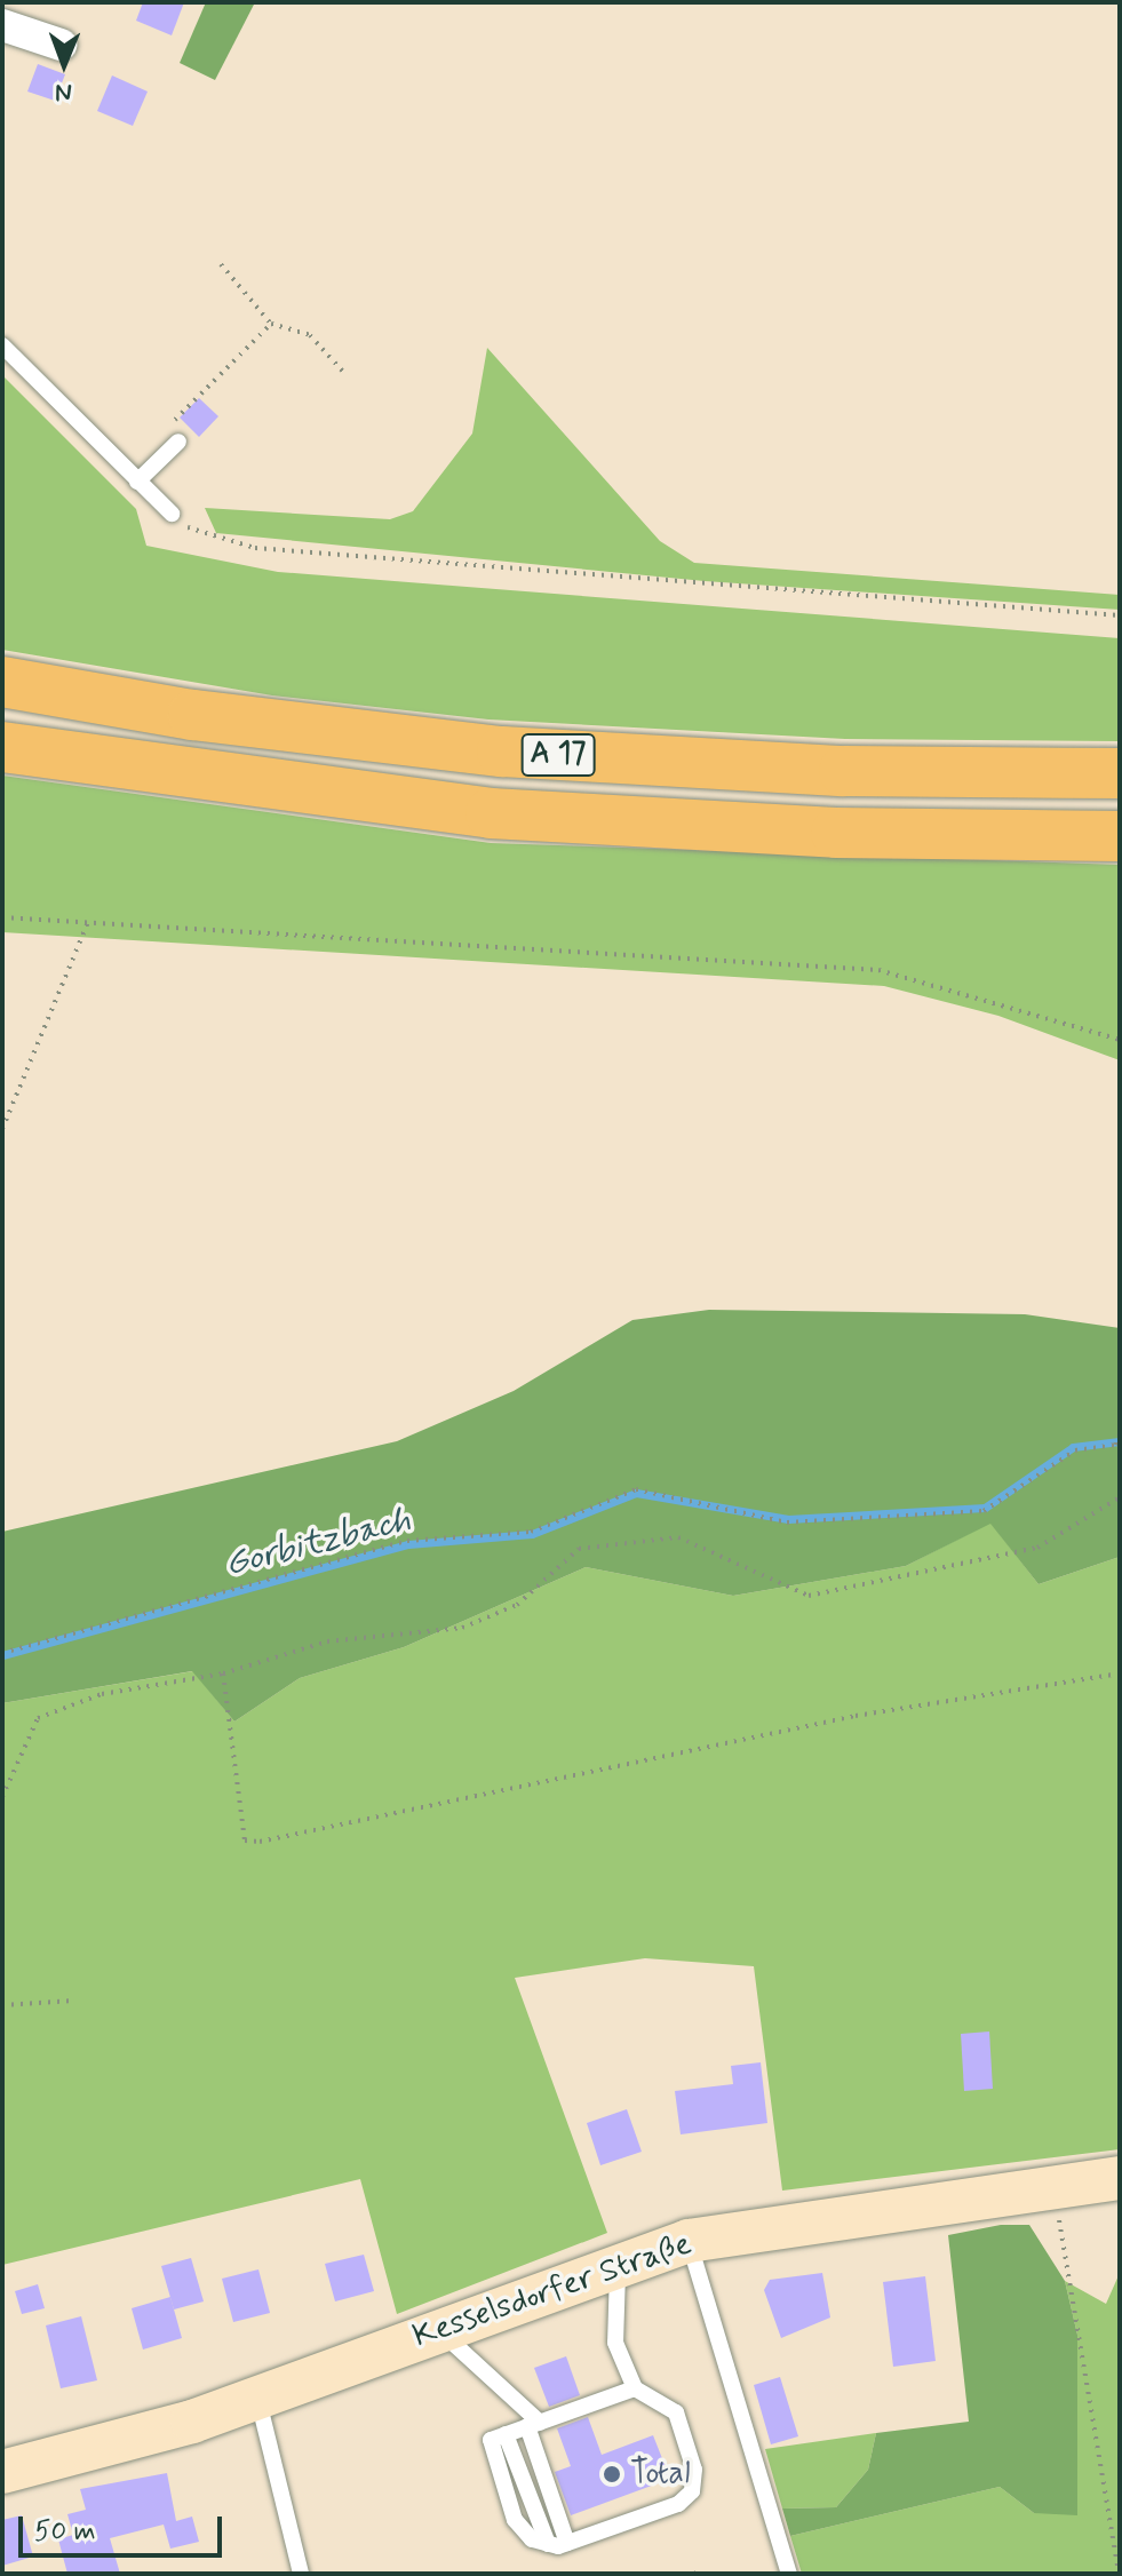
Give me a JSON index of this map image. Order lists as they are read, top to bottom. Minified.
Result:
{"streets":{"highway":["A 17"],"main road":["Kesselsdorfer Straße"]},"water":["Gorbitzbach"],"places":["Total"],"scale_bar":"50 m","north":"bottom"}
